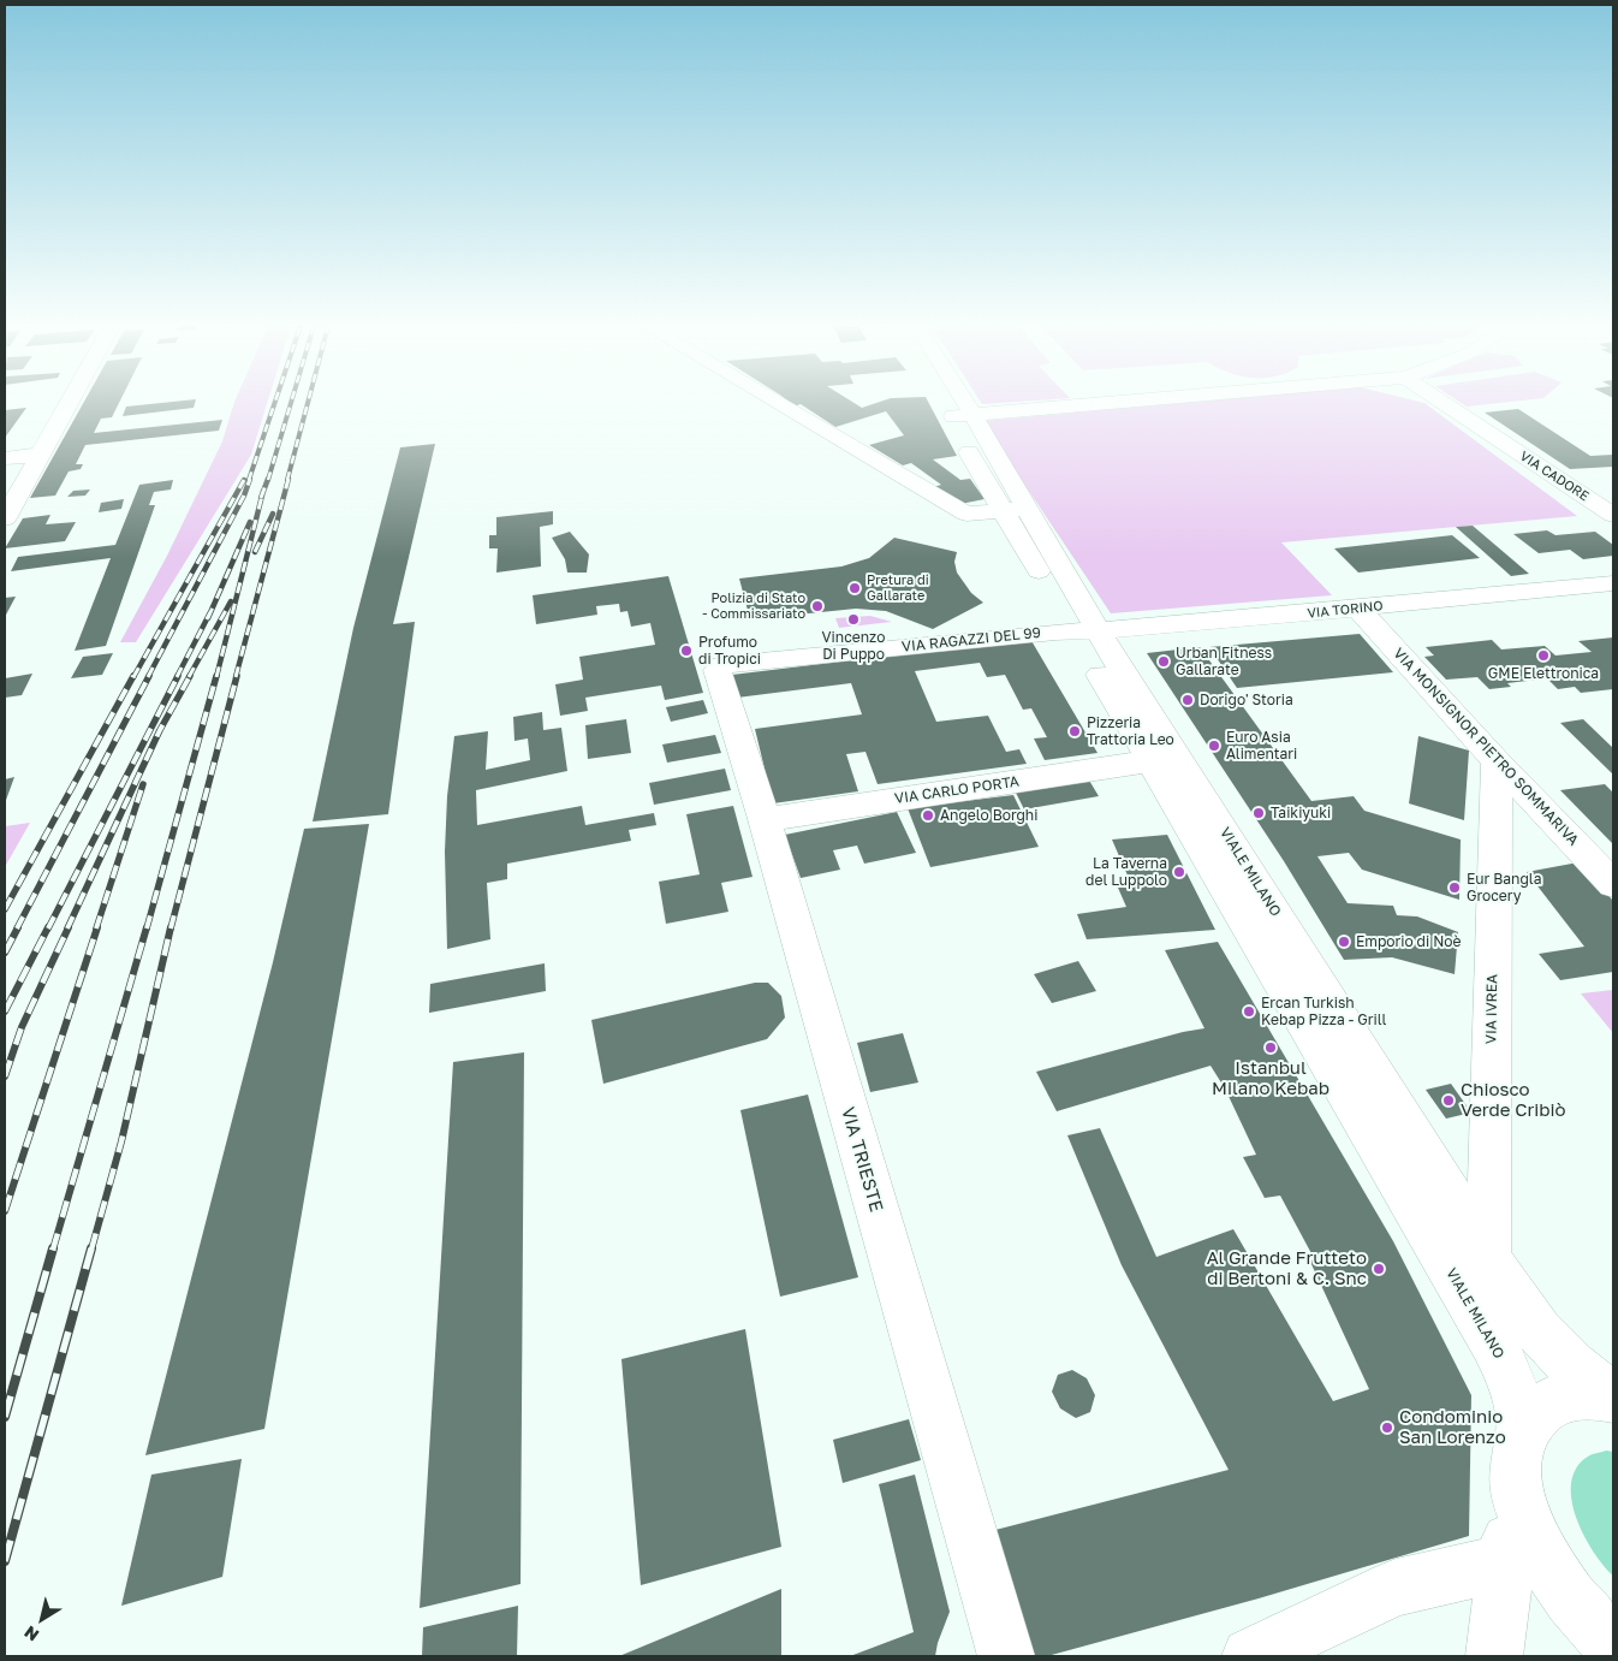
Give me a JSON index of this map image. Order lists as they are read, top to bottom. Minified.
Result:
{"streets":{"street":["VIA CADORE","VIA TORINO","VIA RAGAZZI DEL 99","VIA MONSIGNOR PIETRO SOMMARIVA","VIA CARLO PORTA","VIALE MILANO","VIA IVREA","VIA TRIESTE"]},"crossings":[["VIA TORINO","VIA RAGAZZI DEL 99"],["VIA TORINO","VIA MONSIGNOR PIETRO SOMMARIVA"],["VIA TORINO","VIALE MILANO"],["VIA RAGAZZI DEL 99","VIALE MILANO"],["VIA RAGAZZI DEL 99","VIA TRIESTE"],["VIA MONSIGNOR PIETRO SOMMARIVA","VIA IVREA"],["VIA CARLO PORTA","VIALE MILANO"],["VIA CARLO PORTA","VIA TRIESTE"],["VIALE MILANO","VIA IVREA"]],"places":["Pretura di Gallarate","Polizia di Stato - Commissariato","Vincenzo Di Puppo","Profumo di Tropici","GME Elettronica","Urban Fitness Gallarate","Dorigo' Storia","Pizzeria Trattoria Leo","Euro Asia Alimentari","Taikiyuki","Angelo Borghi","La Taverna del Luppolo","Eur Bangla Grocery","Emporio di Noè","Ercan Turkish Kebap Pizza - Grill","Istanbul Milano Kebab","Chiosco Verde Cribiò","Al Grande Frutteto di Bertoni & C. Snc","Condominio San Lorenzo"],"north":"bottom left"}
